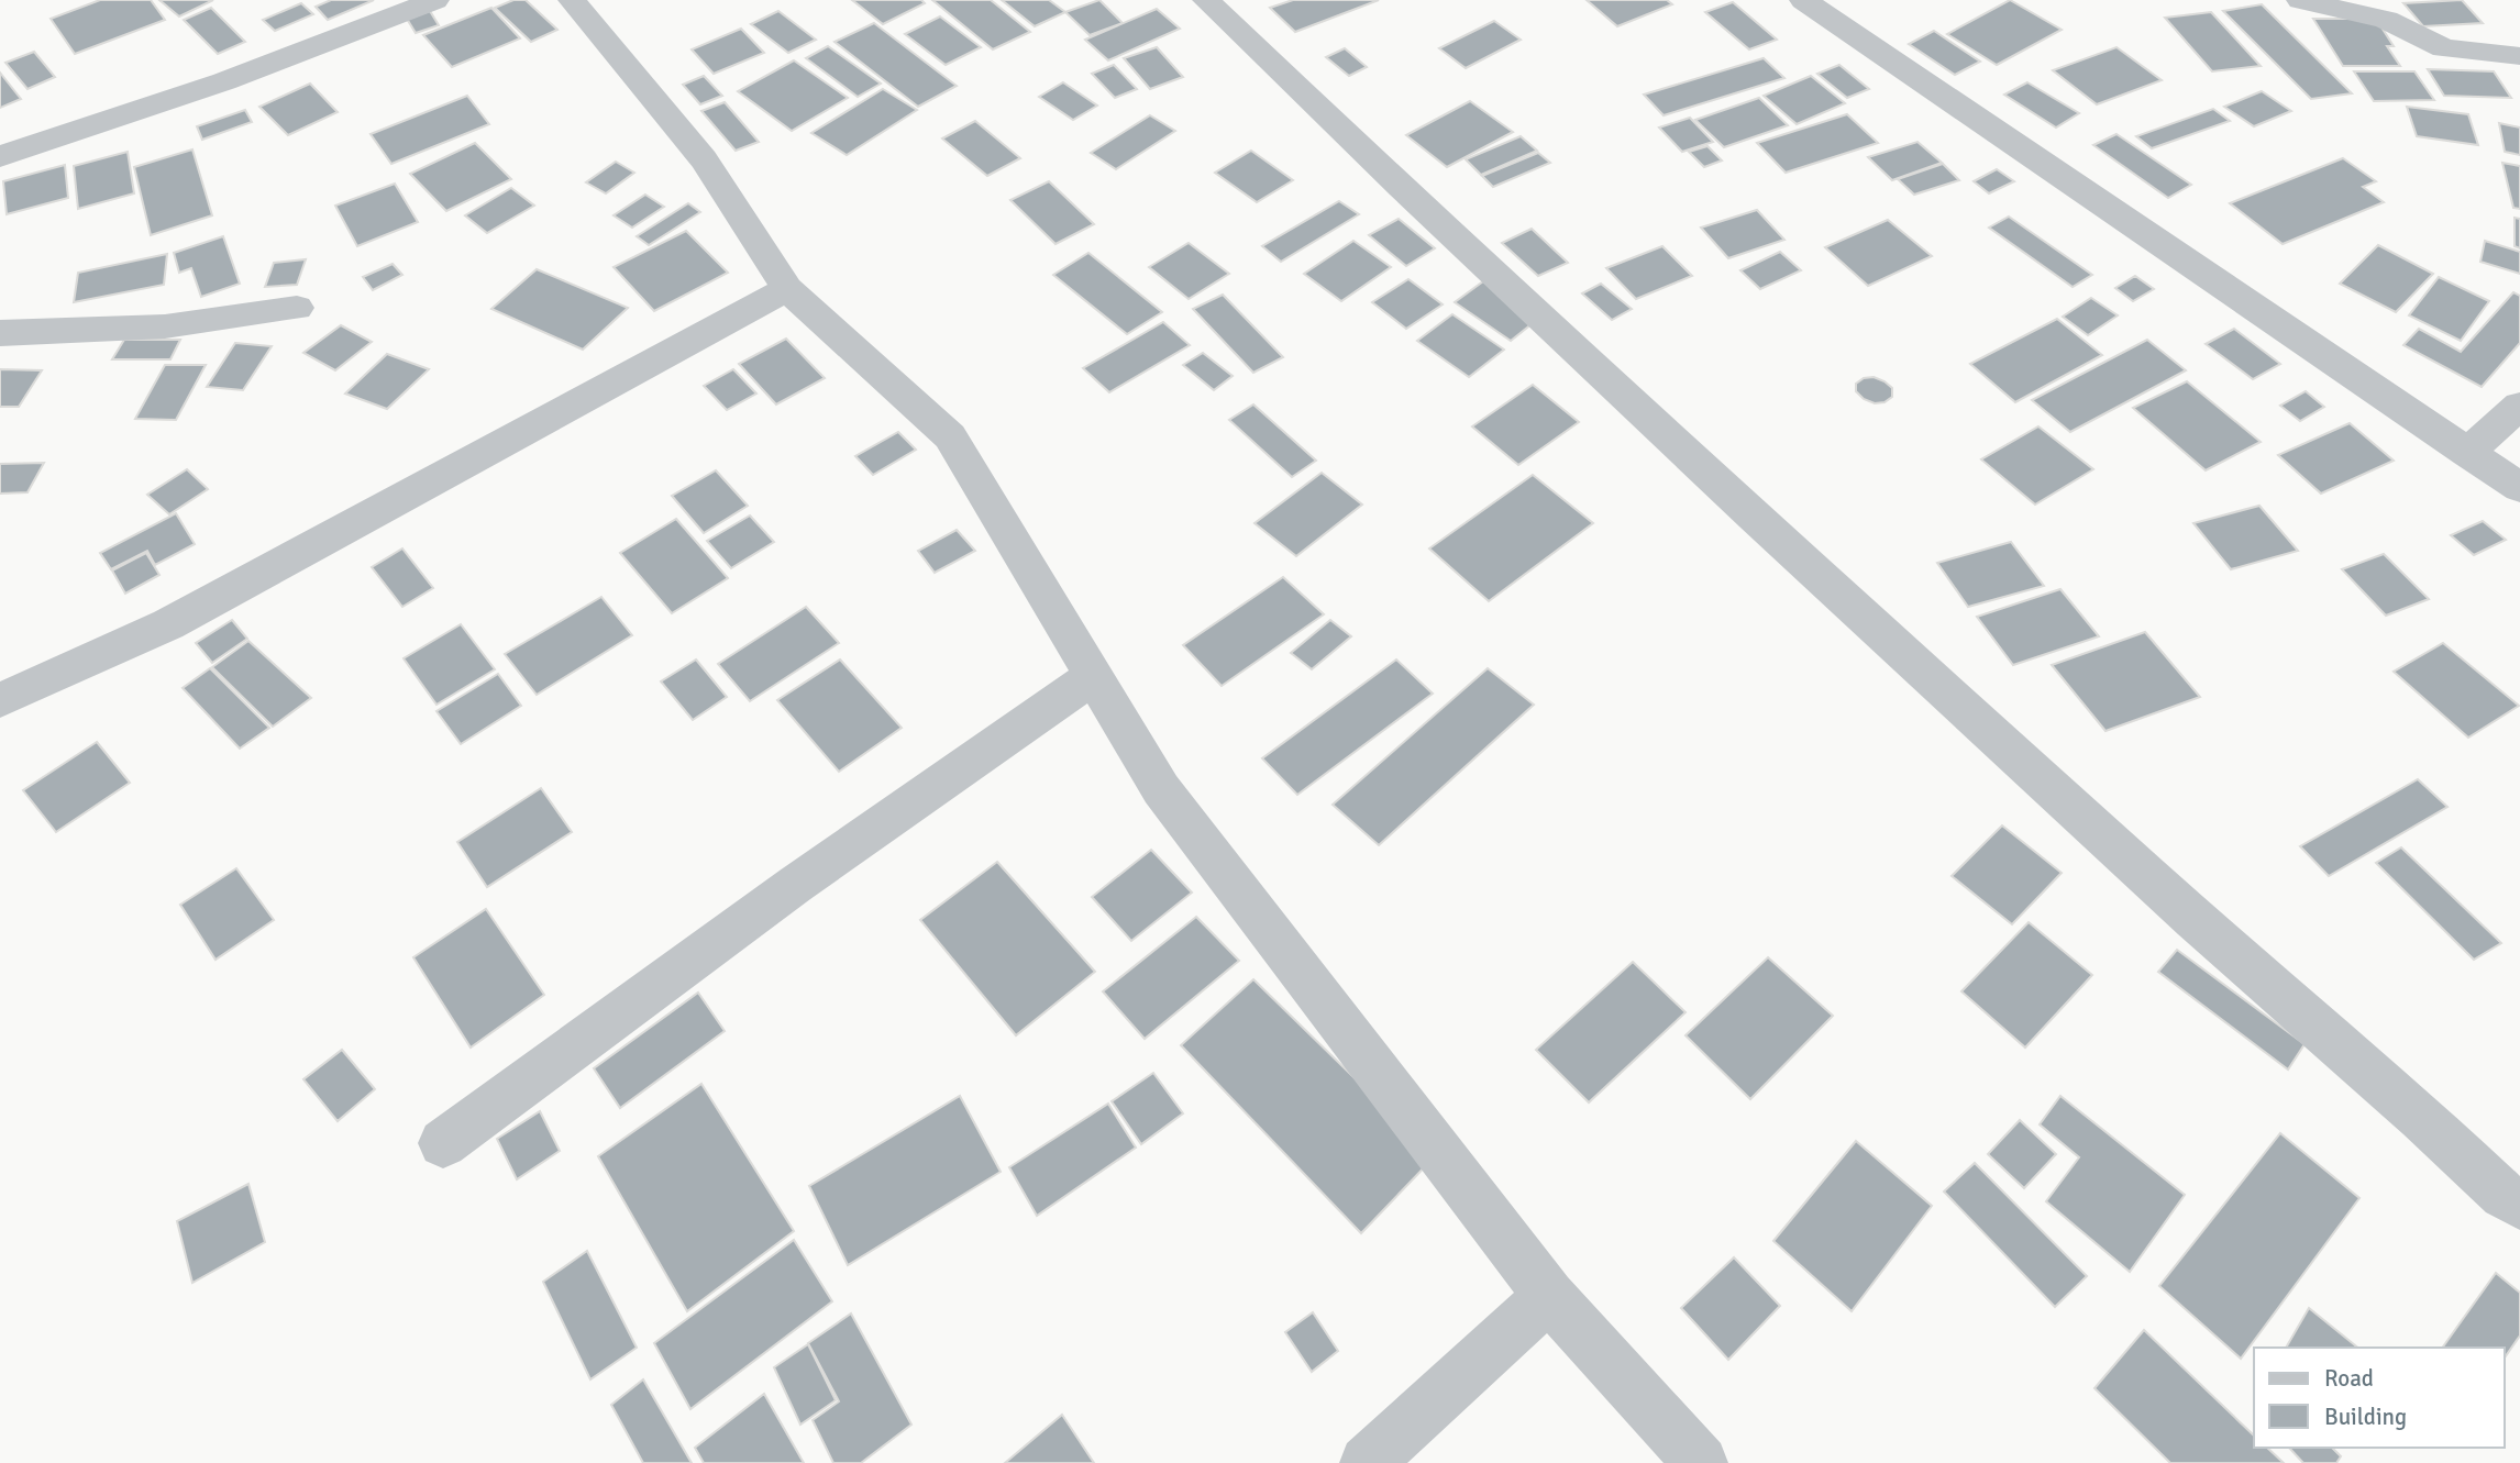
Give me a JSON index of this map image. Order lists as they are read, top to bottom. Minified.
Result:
{"legend":["Road","Building"]}
